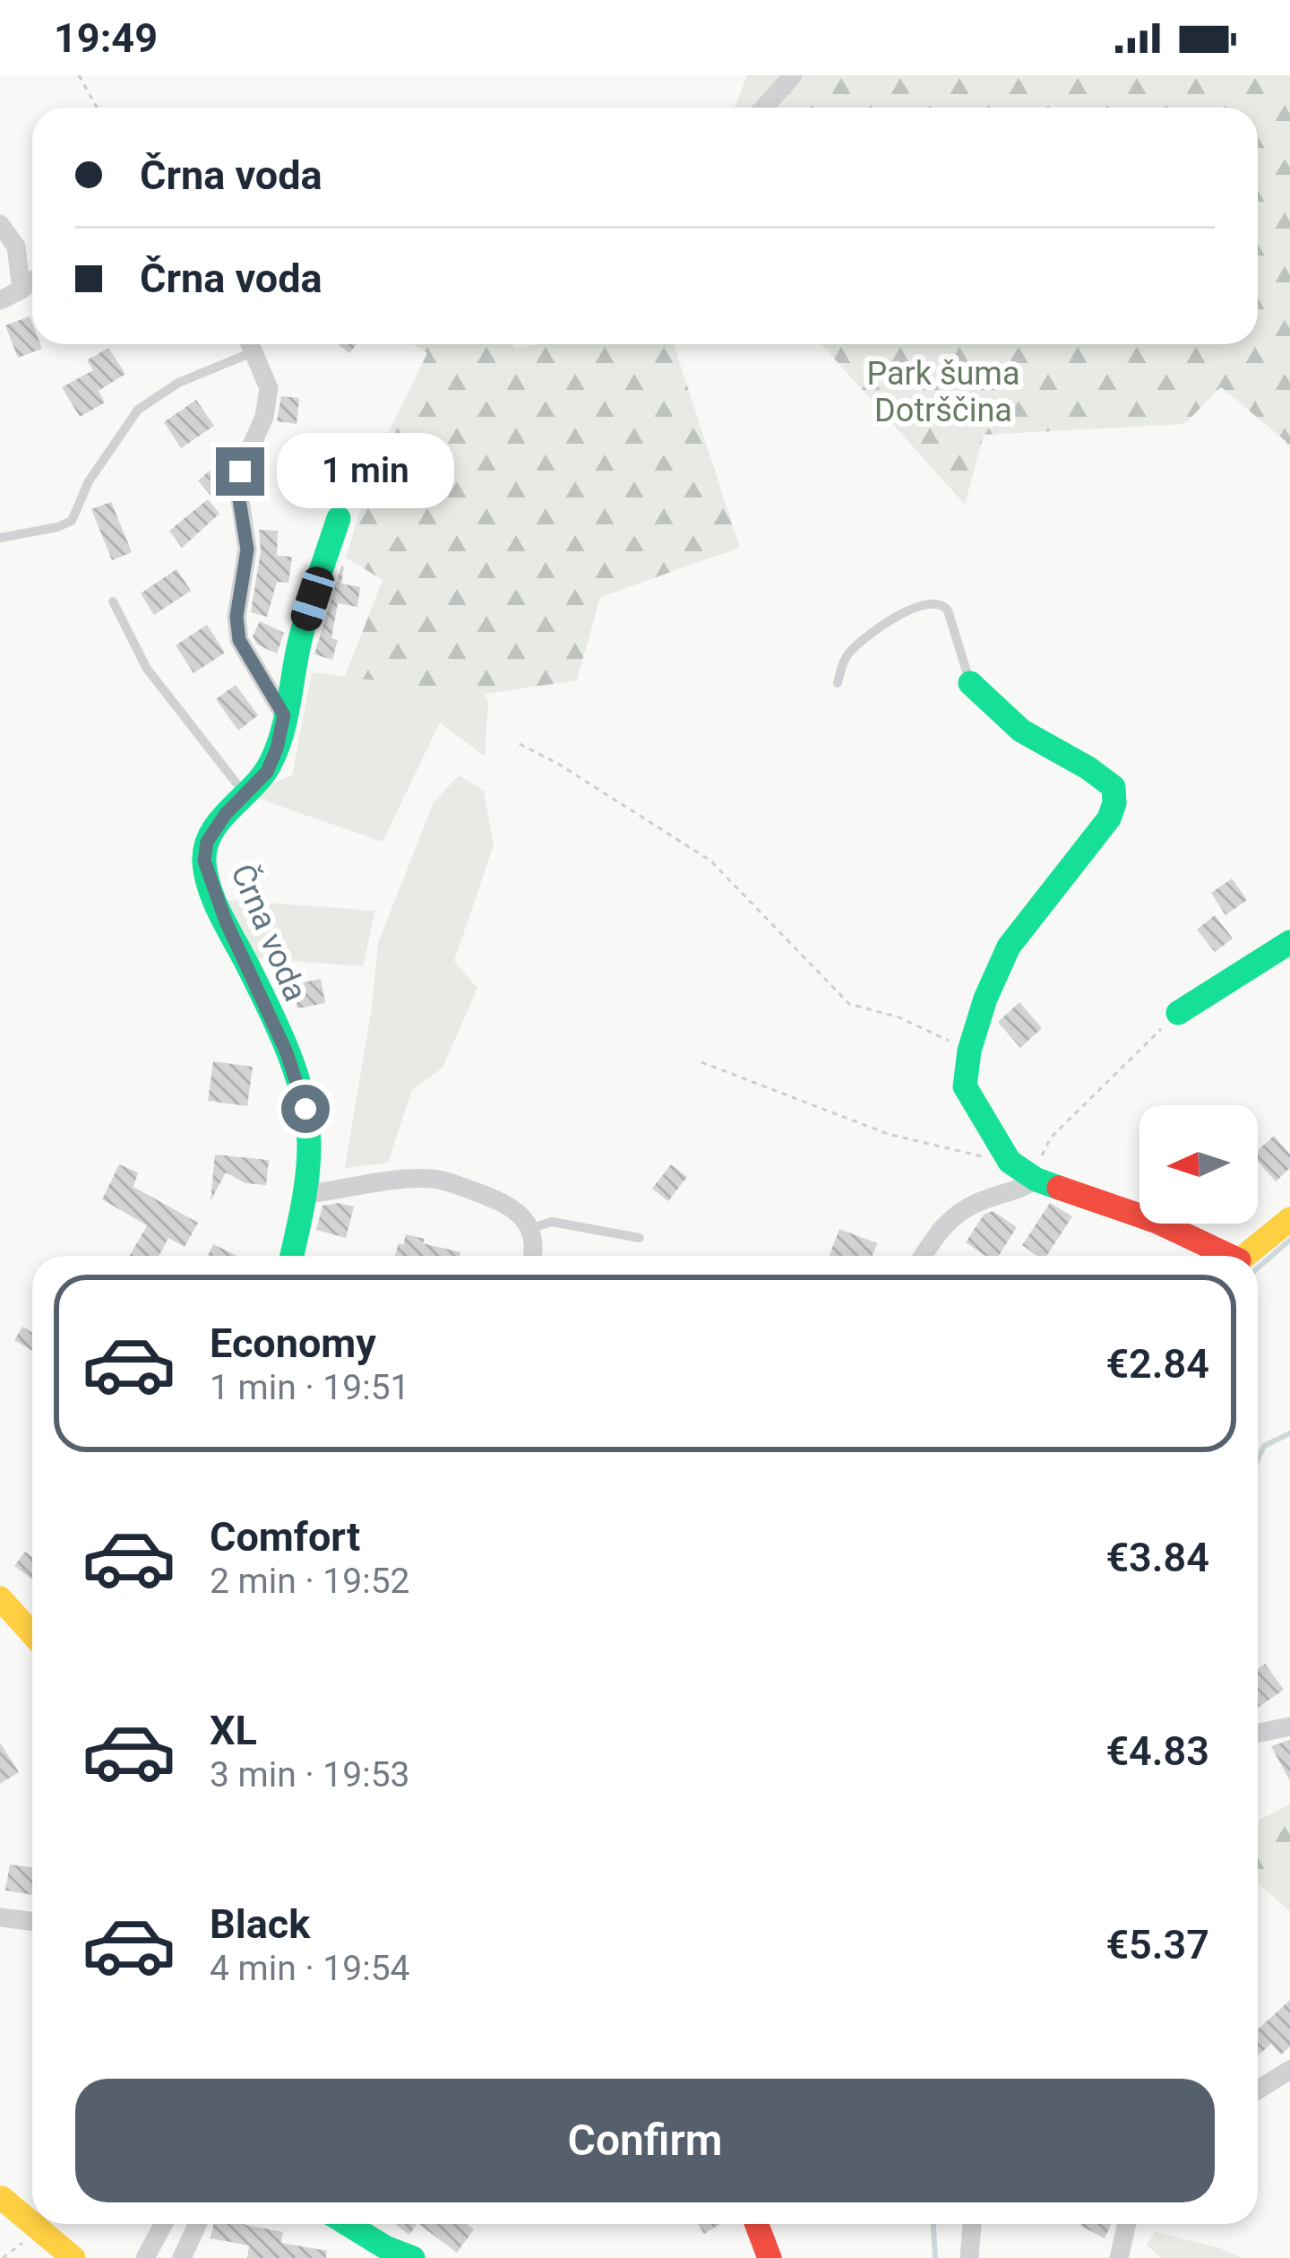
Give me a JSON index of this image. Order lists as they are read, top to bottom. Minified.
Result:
{"streets":{"street":["Črna voda"]},"parks":["Park šuma Dotrščina"],"north":"left","page":{"status":"19:49","banner":["Črna voda","Črna voda"],"bubble":"1 min","list":[{"name":"Economy","note":"1 min · 19:51","value":"€2.84"},{"name":"Comfort","note":"2 min · 19:52","value":"€3.84"},{"name":"XL","note":"3 min · 19:53","value":"€4.83"},{"name":"Black","note":"4 min · 19:54","value":"€5.37"}],"buttons":"Confirm"}}
